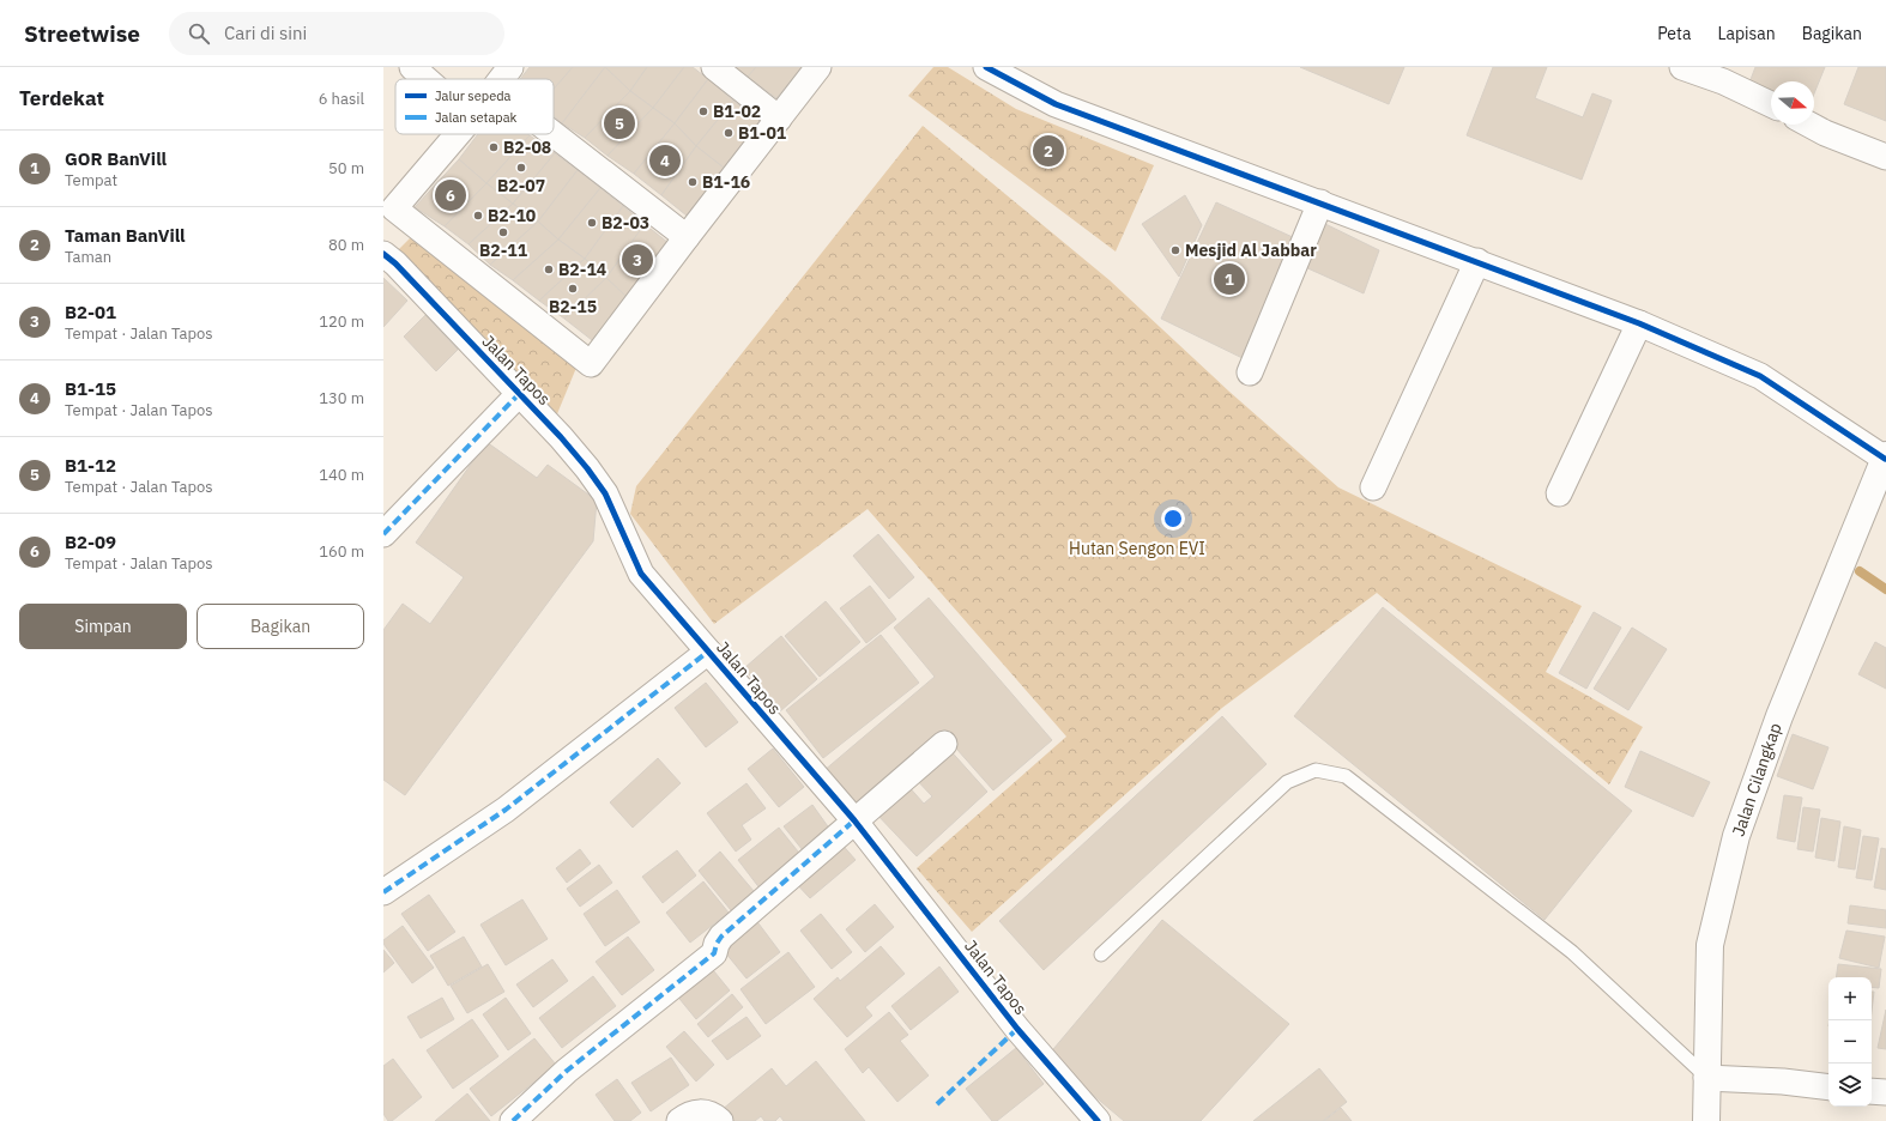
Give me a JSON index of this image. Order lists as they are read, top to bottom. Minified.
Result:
{"streets":{"street":["Jalan Tapos","Jalan Cilangkap"]},"parks":["Hutan Sengon EVI"],"places":["B1-02","B1-01","B2-08","B2-07","B1-16","B2-10","B2-03","B2-11","Mesjid Al Jabbar","B2-14","B2-15"],"legend":["Jalur sepeda","Jalan setapak"],"north":"right","page":{"header":"Streetwise","search":"Cari di sini","nav":["Peta","Lapisan","Bagikan"],"heading":["Terdekat","6 hasil"],"pins":["5","2","4","6","3","1"],"list":[{"mark":"1","name":"GOR BanVill","note":"Tempat","value":"50 m"},{"mark":"2","name":"Taman BanVill","note":"Taman","value":"80 m"},{"mark":"3","name":"B2-01","note":"Tempat · Jalan Tapos","value":"120 m"},{"mark":"4","name":"B1-15","note":"Tempat · Jalan Tapos","value":"130 m"},{"mark":"5","name":"B1-12","note":"Tempat · Jalan Tapos","value":"140 m"},{"mark":"6","name":"B2-09","note":"Tempat · Jalan Tapos","value":"160 m"}],"buttons":["Simpan","Bagikan"],"map_buttons":["+","−"]}}
